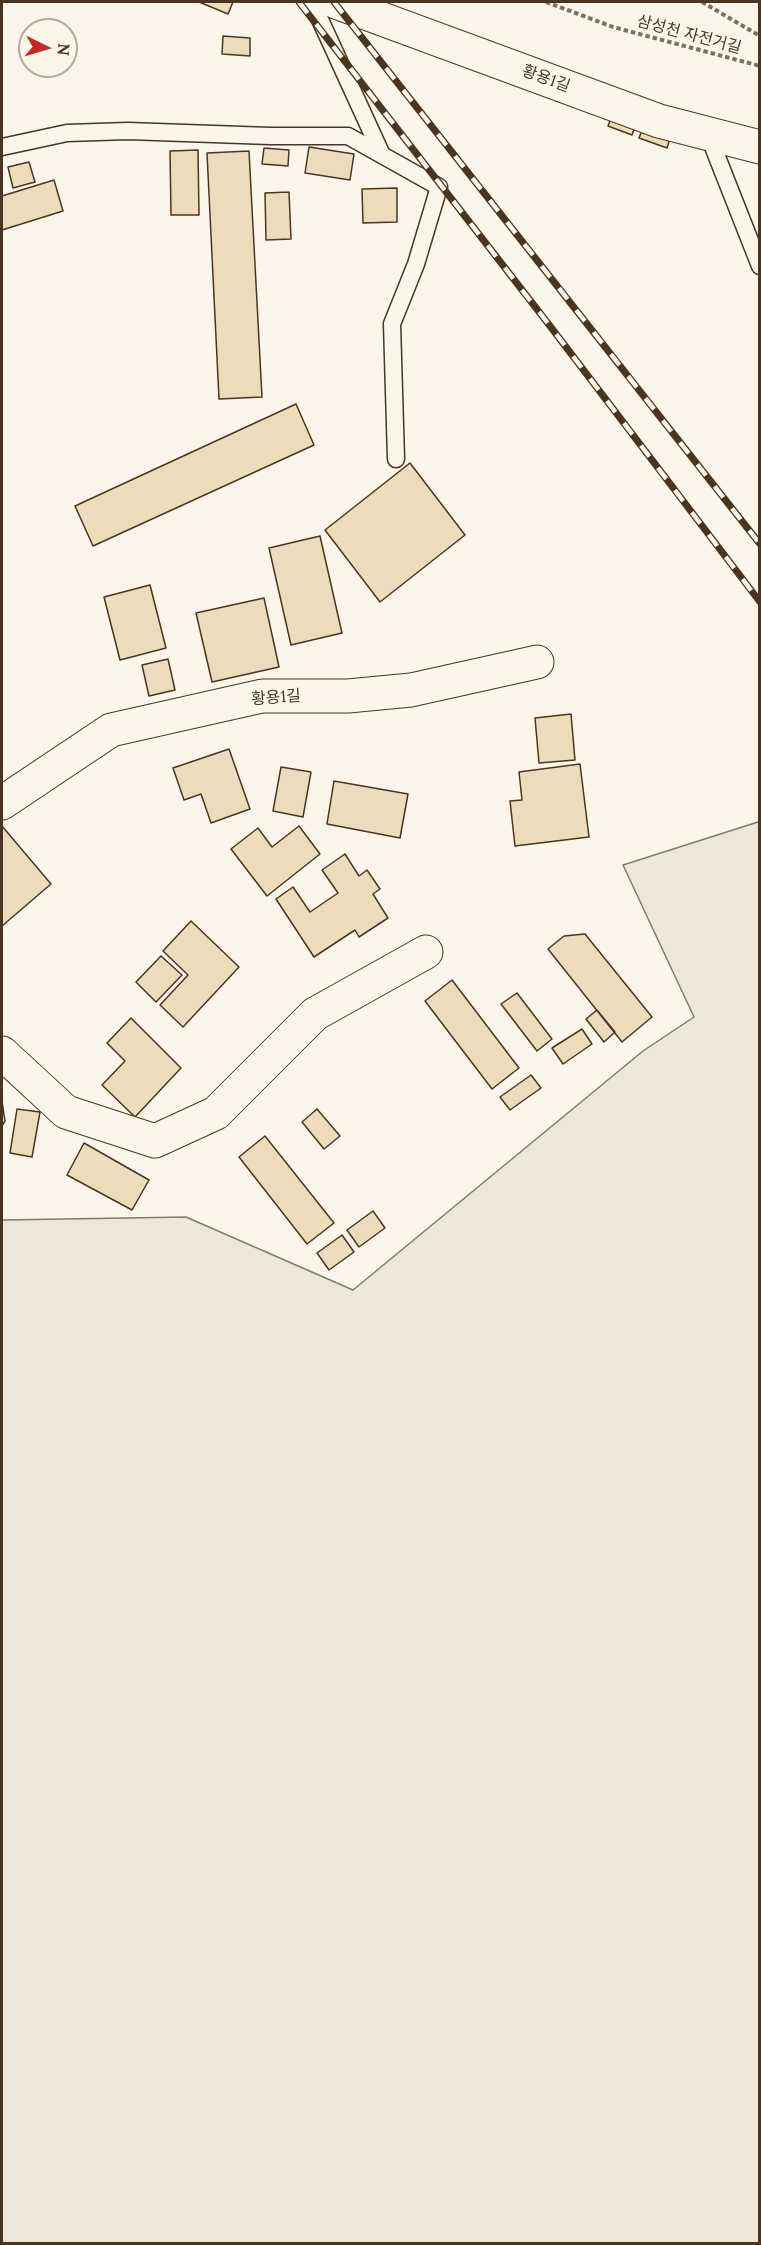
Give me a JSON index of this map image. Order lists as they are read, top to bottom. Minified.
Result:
{"streets":{"street":["황용1길"],"path":["삼성천 자전거길"]},"north":"right"}
